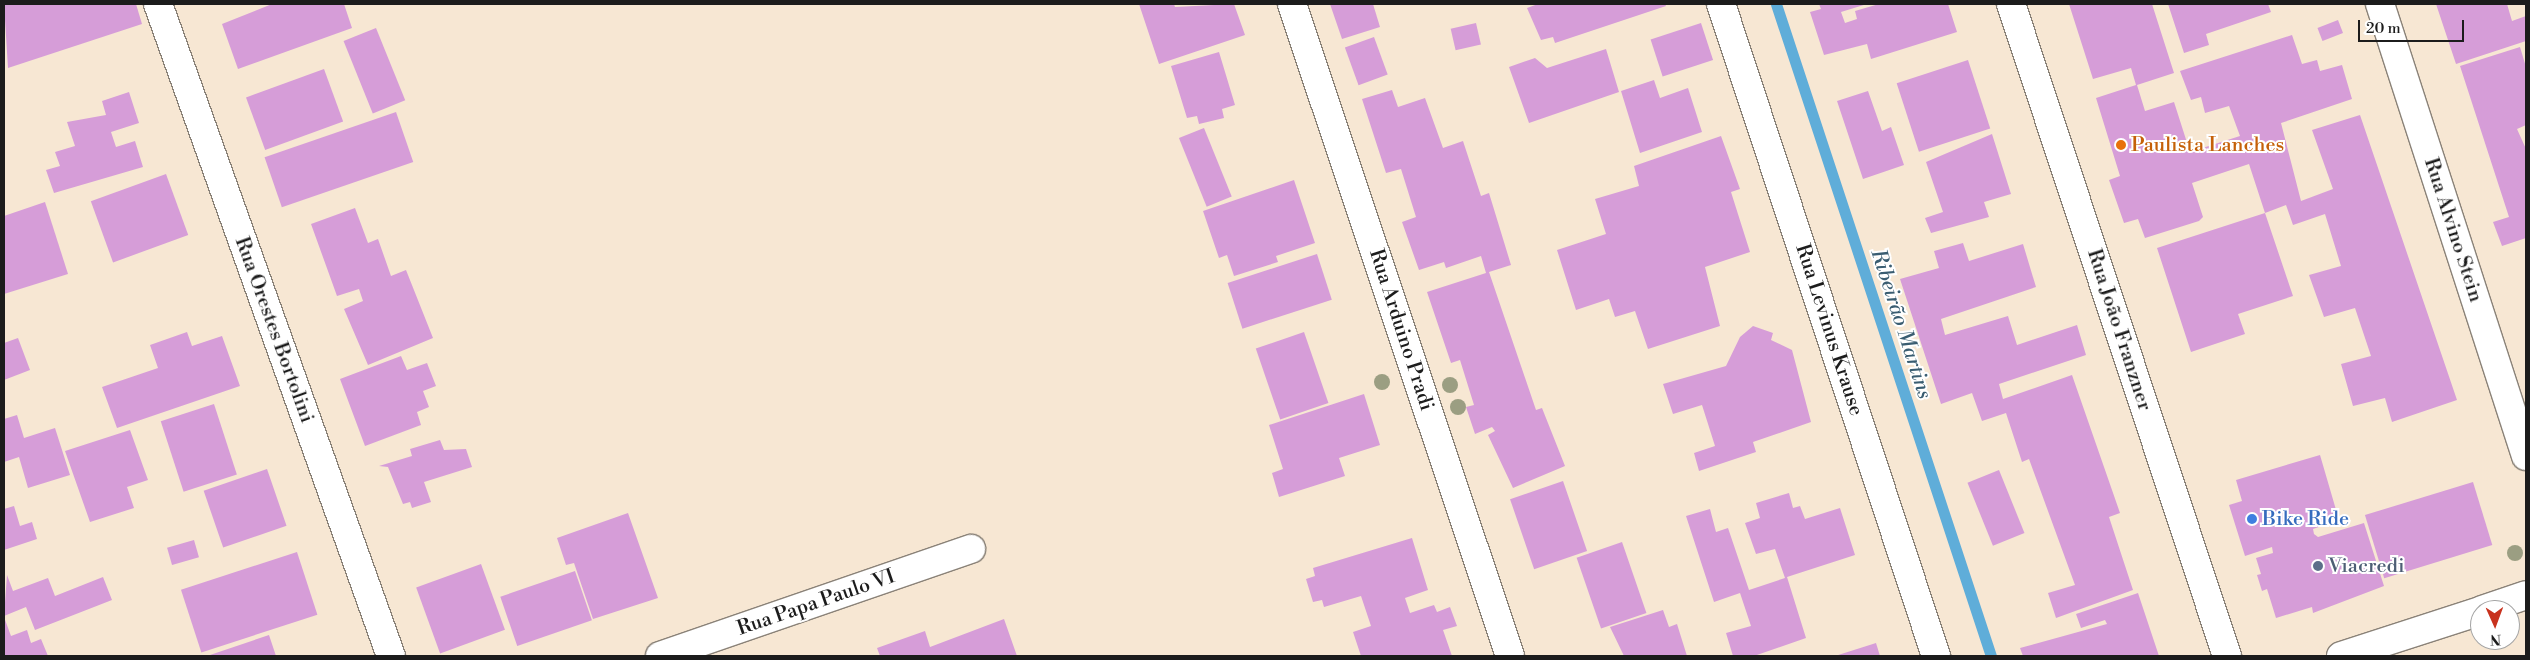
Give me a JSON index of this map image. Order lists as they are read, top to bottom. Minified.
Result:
{"streets":{"street":["Rua Alvino Stein","Rua Orestes Bortolini","Rua Arduino Pradi","Rua Levinus Krause","Rua João Franzner","Rua Papa Paulo VI"]},"water":["Ribeirão Martins"],"places":["Paulista Lanches","Bike Ride","Viacredi"],"scale_bar":"20 m","north":"bottom"}
